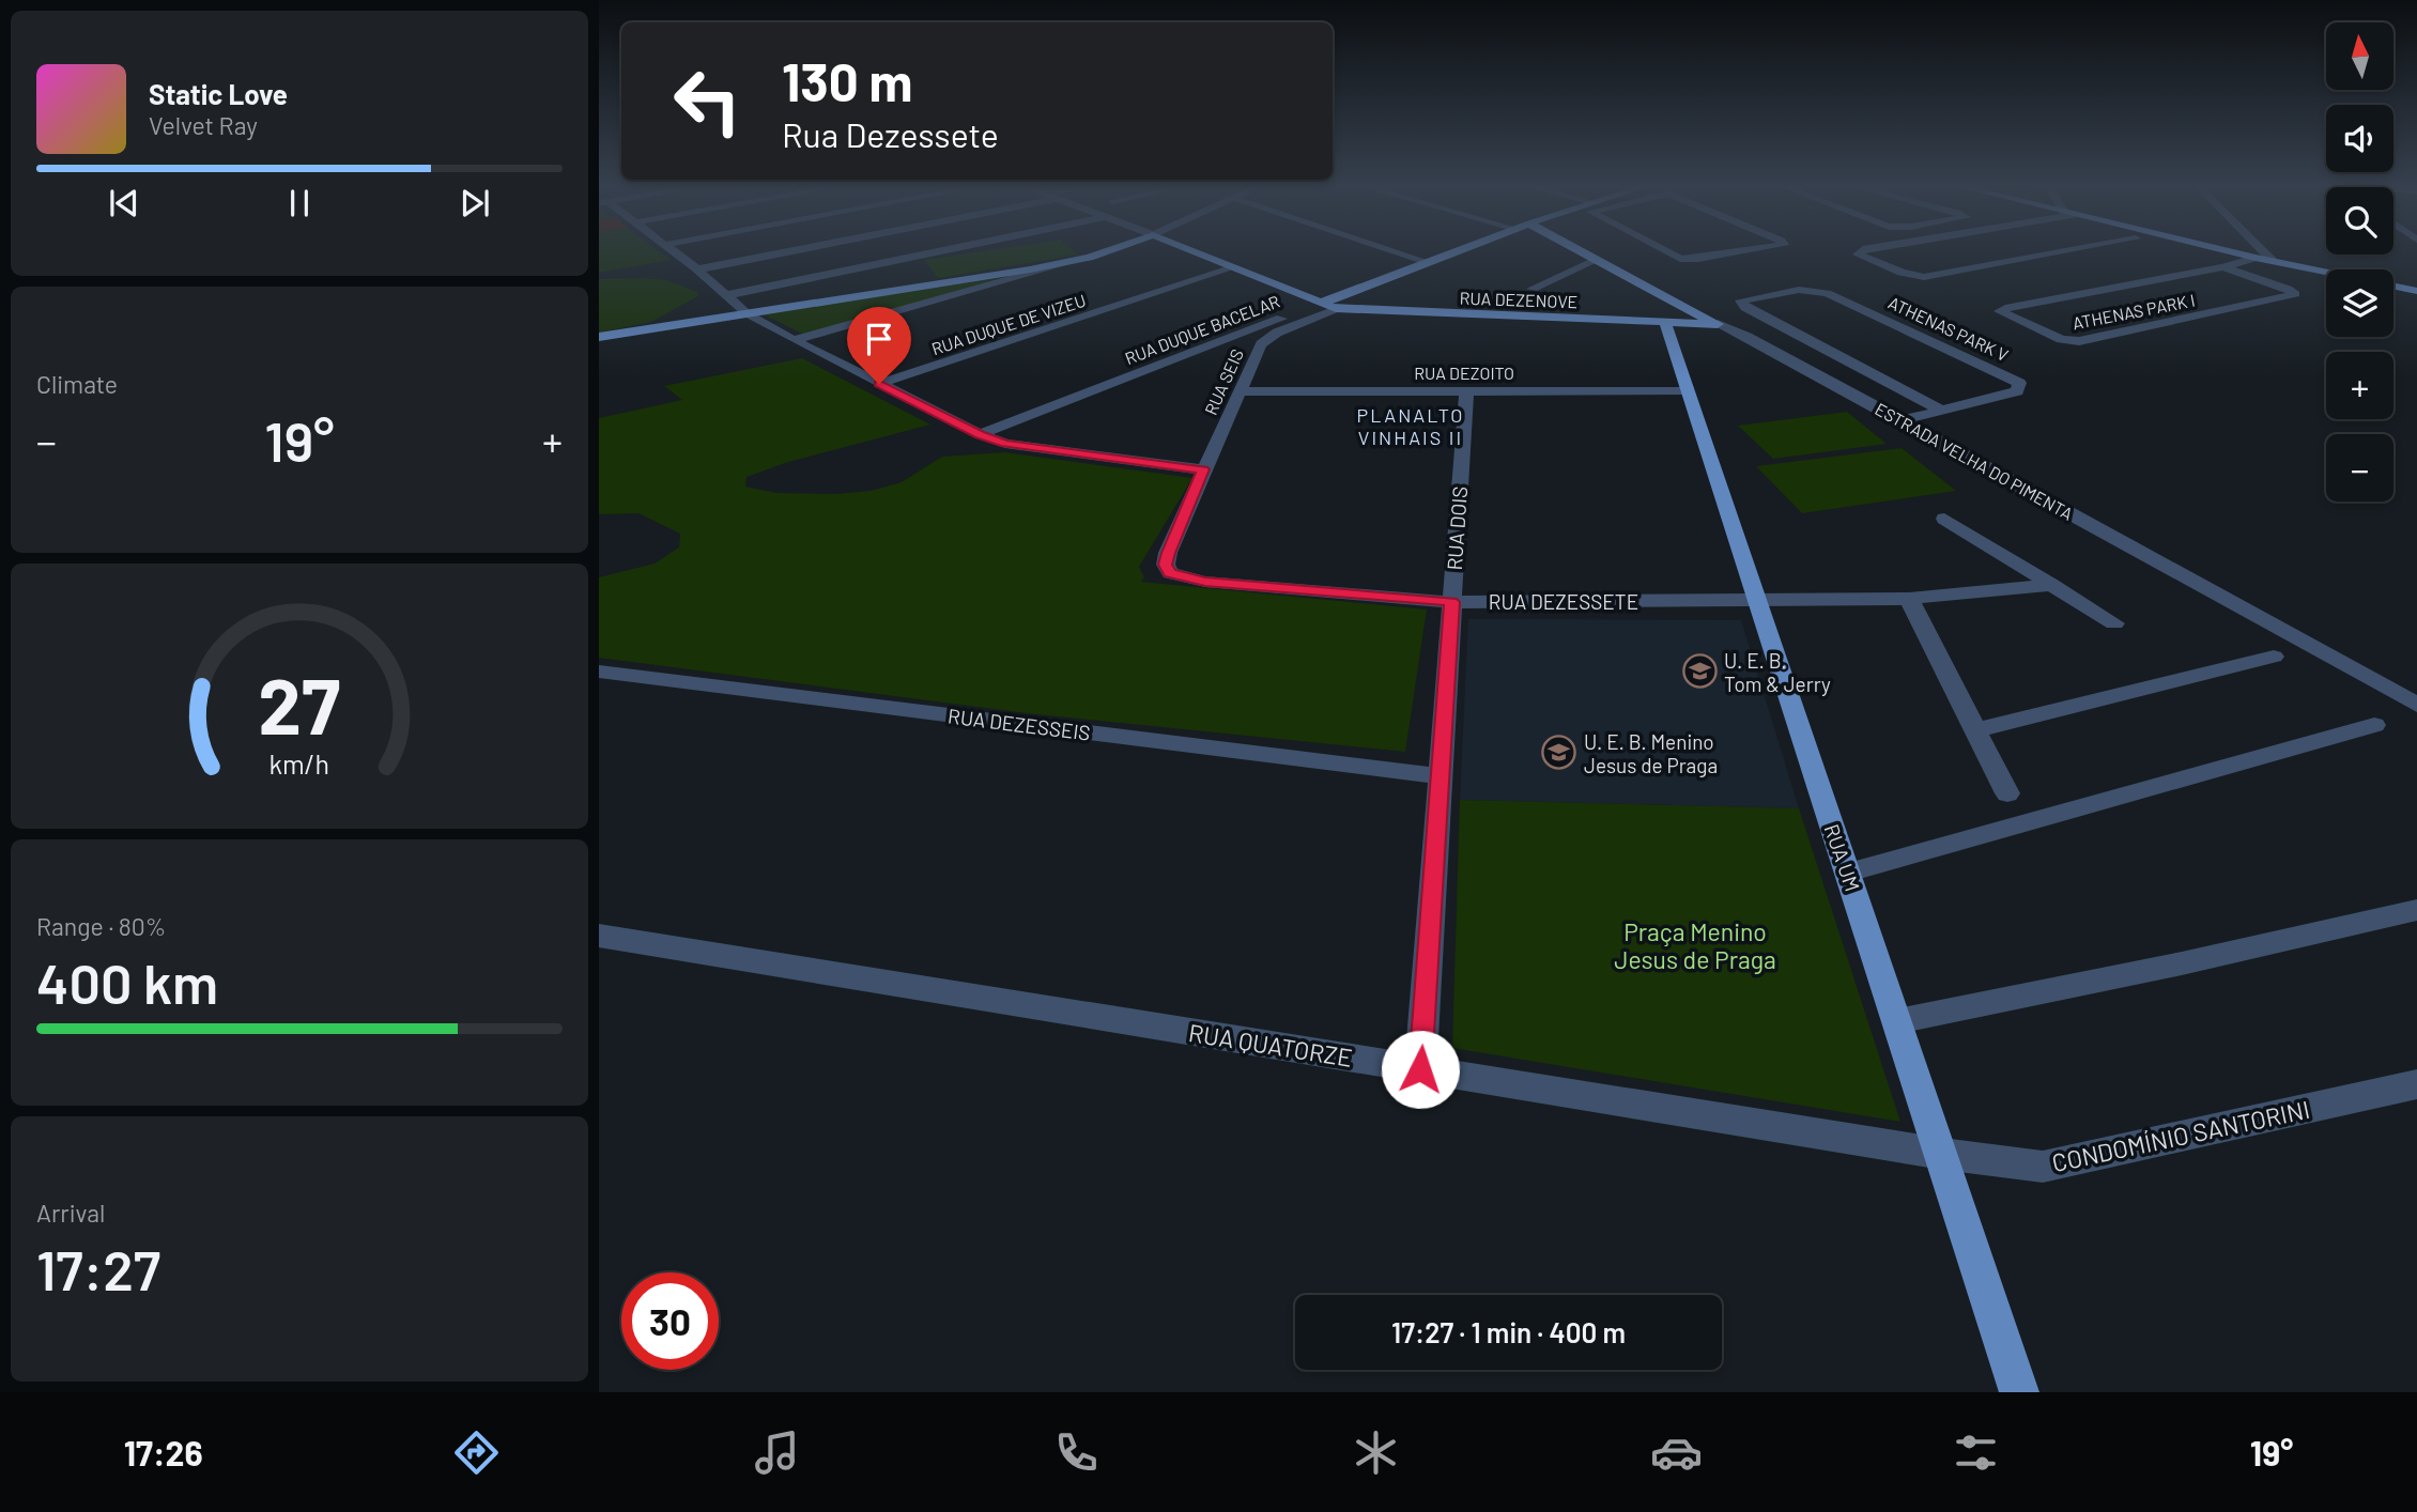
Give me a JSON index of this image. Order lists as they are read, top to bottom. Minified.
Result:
{"streets":{"main road":["RUA DEZENOVE","RUA DUQUE BACELAR","ESTRADA VELHA DO PIMENTA","RUA UM"],"street":["ATHENAS PARK I","RUA DUQUE DE VIZEU","ATHENAS PARK V","RUA DEZOITO","RUA SEIS","RUA DOIS","RUA DEZESSETE","RUA DEZESSEIS","RUA QUATORZE","CONDOMÍNIO SANTORINI"]},"crossings":[["RUA DEZENOVE","RUA DUQUE DE VIZEU"],["RUA DEZENOVE","RUA DUQUE BACELAR"],["RUA DEZENOVE","RUA SEIS"],["RUA DEZENOVE","ESTRADA VELHA DO PIMENTA"],["RUA DEZENOVE","RUA UM"],["ATHENAS PARK V","ESTRADA VELHA DO PIMENTA"],["RUA DEZOITO","RUA SEIS"],["RUA DEZOITO","RUA DOIS"],["RUA DEZOITO","RUA UM"],["RUA SEIS","RUA DEZESSETE"],["RUA DOIS","RUA DEZESSETE"],["RUA DOIS","RUA DEZESSEIS"],["RUA DOIS","RUA QUATORZE"],["RUA DEZESSETE","RUA UM"],["RUA UM","RUA QUATORZE"],["RUA UM","CONDOMÍNIO SANTORINI"],["RUA QUATORZE","CONDOMÍNIO SANTORINI"]],"districts":["PLANALTO VINHAIS II"],"parks":["Praça Menino Jesus de Praga"],"places":{"school or university":["U. E. B. Tom & Jerry","U. E. B. Menino Jesus de Praga"]},"north":"top","page":{"map_buttons":["+","−"],"turn":["130 m","Rua Dezessete"],"song":["Static Love","Velvet Ray"],"tile":["Climate",["Range · 80%","400 km"],["Arrival","17:27"]],"heat":["−","19°","+"],"limit":"30","trip":"17:27 · 1 min · 400 m","tabs":["17:26","19°"],"gauge":["27","km/h"]}}
